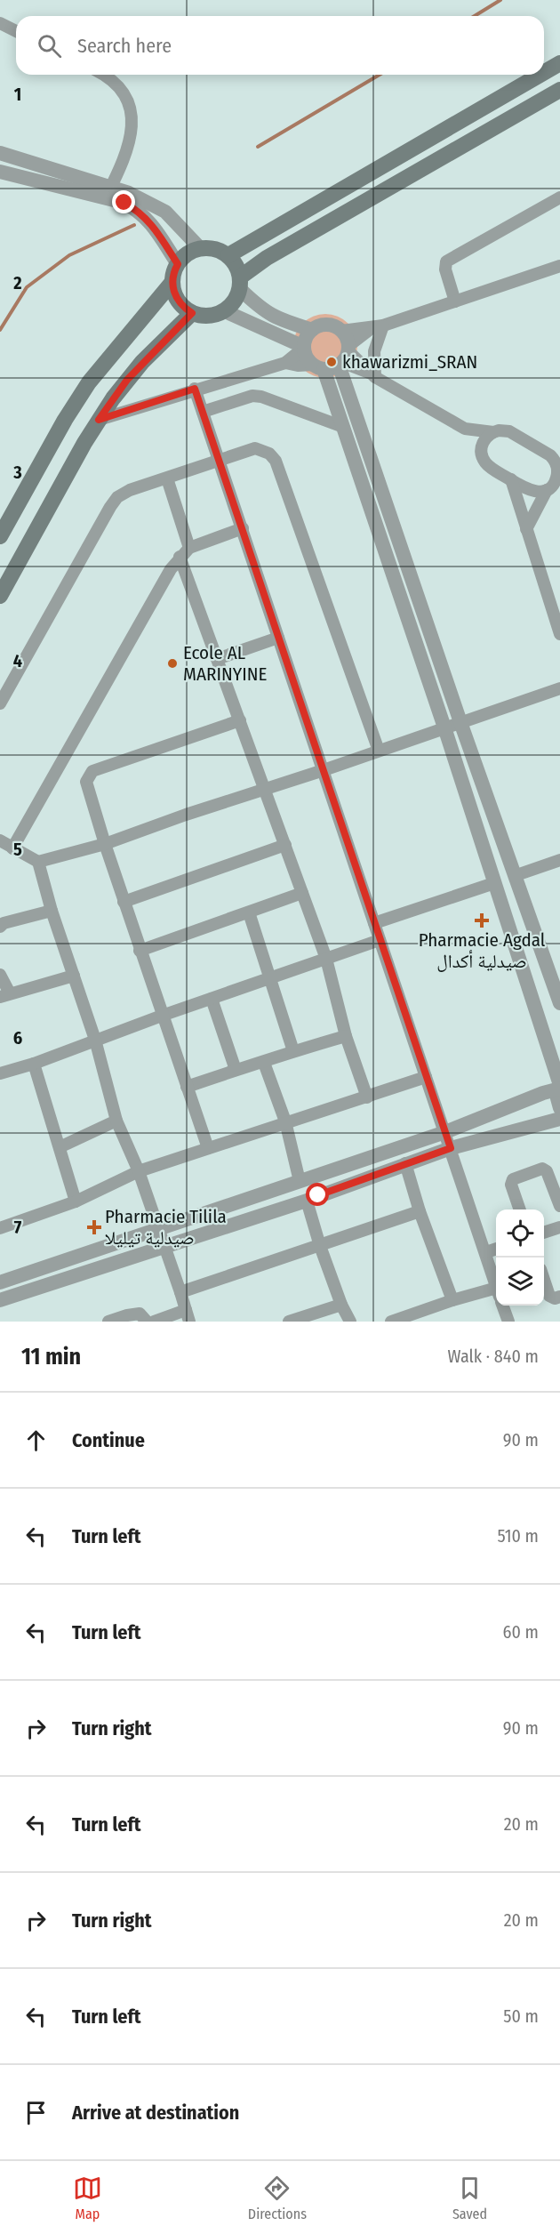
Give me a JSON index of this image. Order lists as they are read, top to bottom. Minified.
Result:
{"places":{"other":["khawarizmi_SRAN","Ecole AL MARINYINE"],"health":["Pharmacie Agdal صيدلية أكدال","Pharmacie Tilila صيدلية تيليلا"]},"page":{"search":"Search here","heading":["11 min","Walk · 840 m"],"list":[["Continue","90 m"],["Turn left","510 m"],["Turn left","60 m"],["Turn right","90 m"],["Turn left","20 m"],["Turn right","20 m"],["Turn left","50 m"],"Arrive at destination"],"nav":["Map","Directions","Saved"]},"grid":{"rows":["1","2","3","4","5","6","7"]}}
